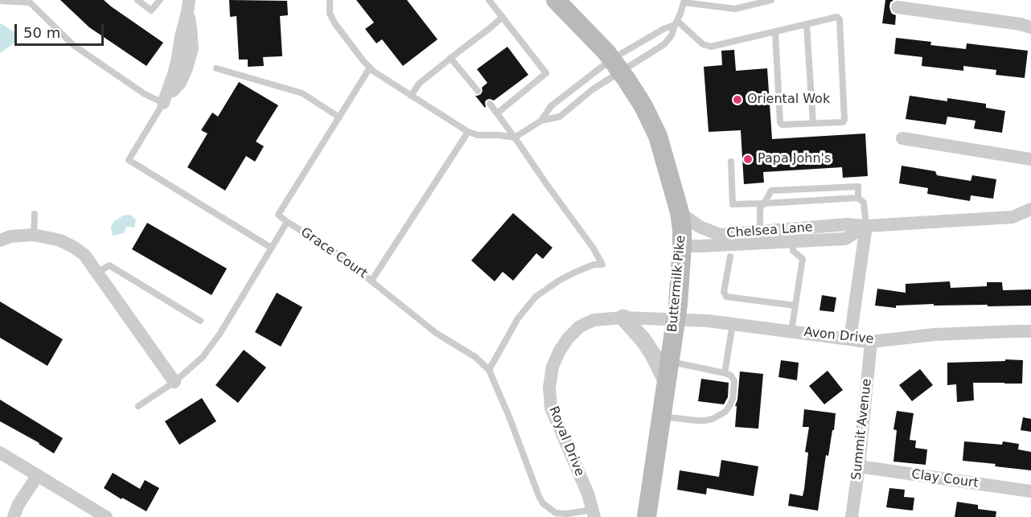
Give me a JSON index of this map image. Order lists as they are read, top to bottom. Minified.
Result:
{"streets":{"main road":["Buttermilk Pike"],"street":["Chelsea Lane","Avon Drive","Summit Avenue","Royal Drive","Clay Court"],"lane":["Grace Court"]},"crossings":[["Chelsea Lane","Buttermilk Pike"],["Buttermilk Pike","Avon Drive"],["Buttermilk Pike","Royal Drive"],["Avon Drive","Summit Avenue"],["Avon Drive","Royal Drive"],["Summit Avenue","Clay Court"]],"places":["Oriental Wok","Papa John's"],"scale_bar":"50 m"}
